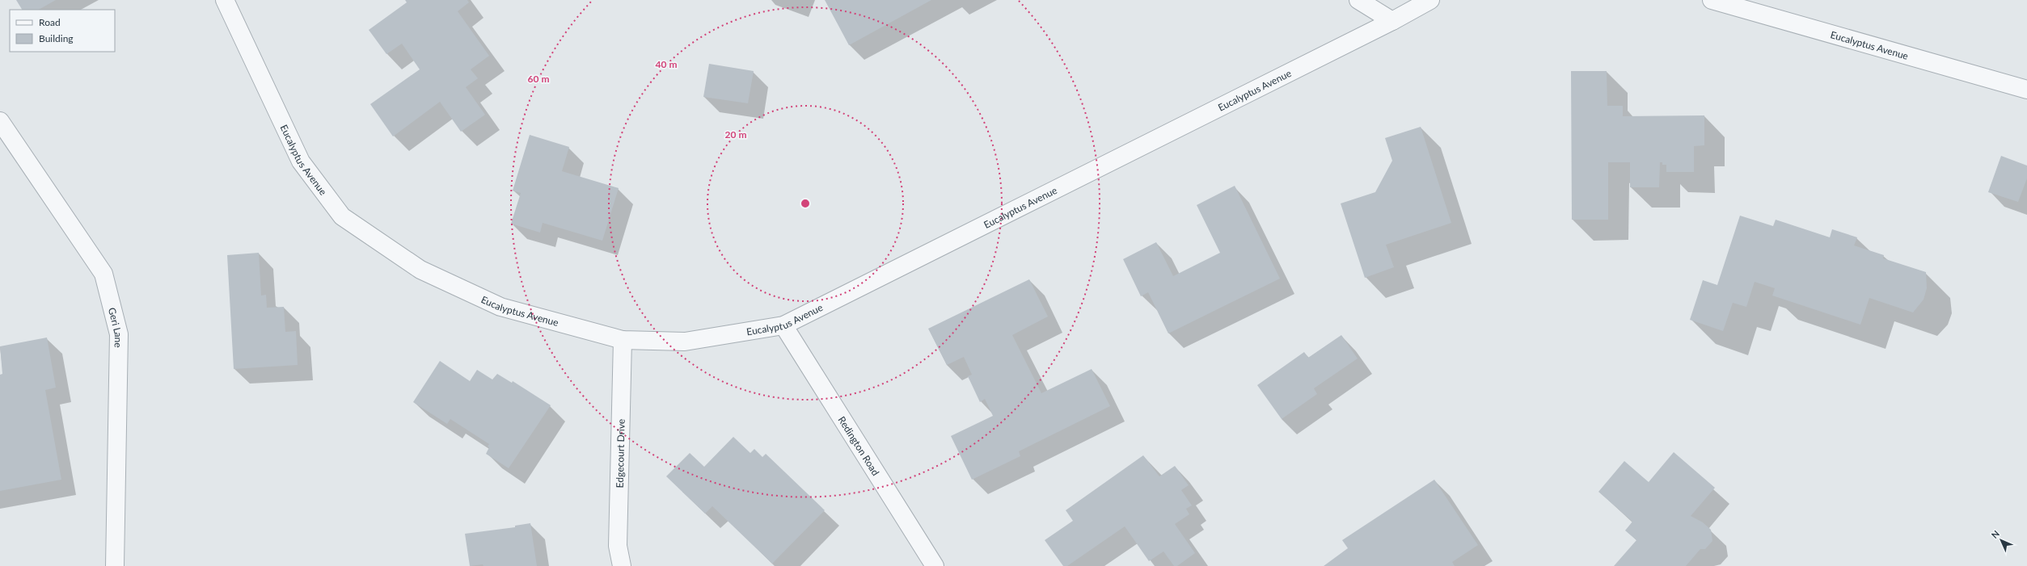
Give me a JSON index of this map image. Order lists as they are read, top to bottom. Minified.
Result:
{"streets":{"street":["Eucalyptus Avenue","Geri Lane","Redington Road","Edgecourt Drive"]},"crossings":[["Eucalyptus Avenue","Redington Road"],["Eucalyptus Avenue","Edgecourt Drive"]],"legend":["Road","Building"],"north":"top left","rings":["40 m","60 m","20 m"]}
